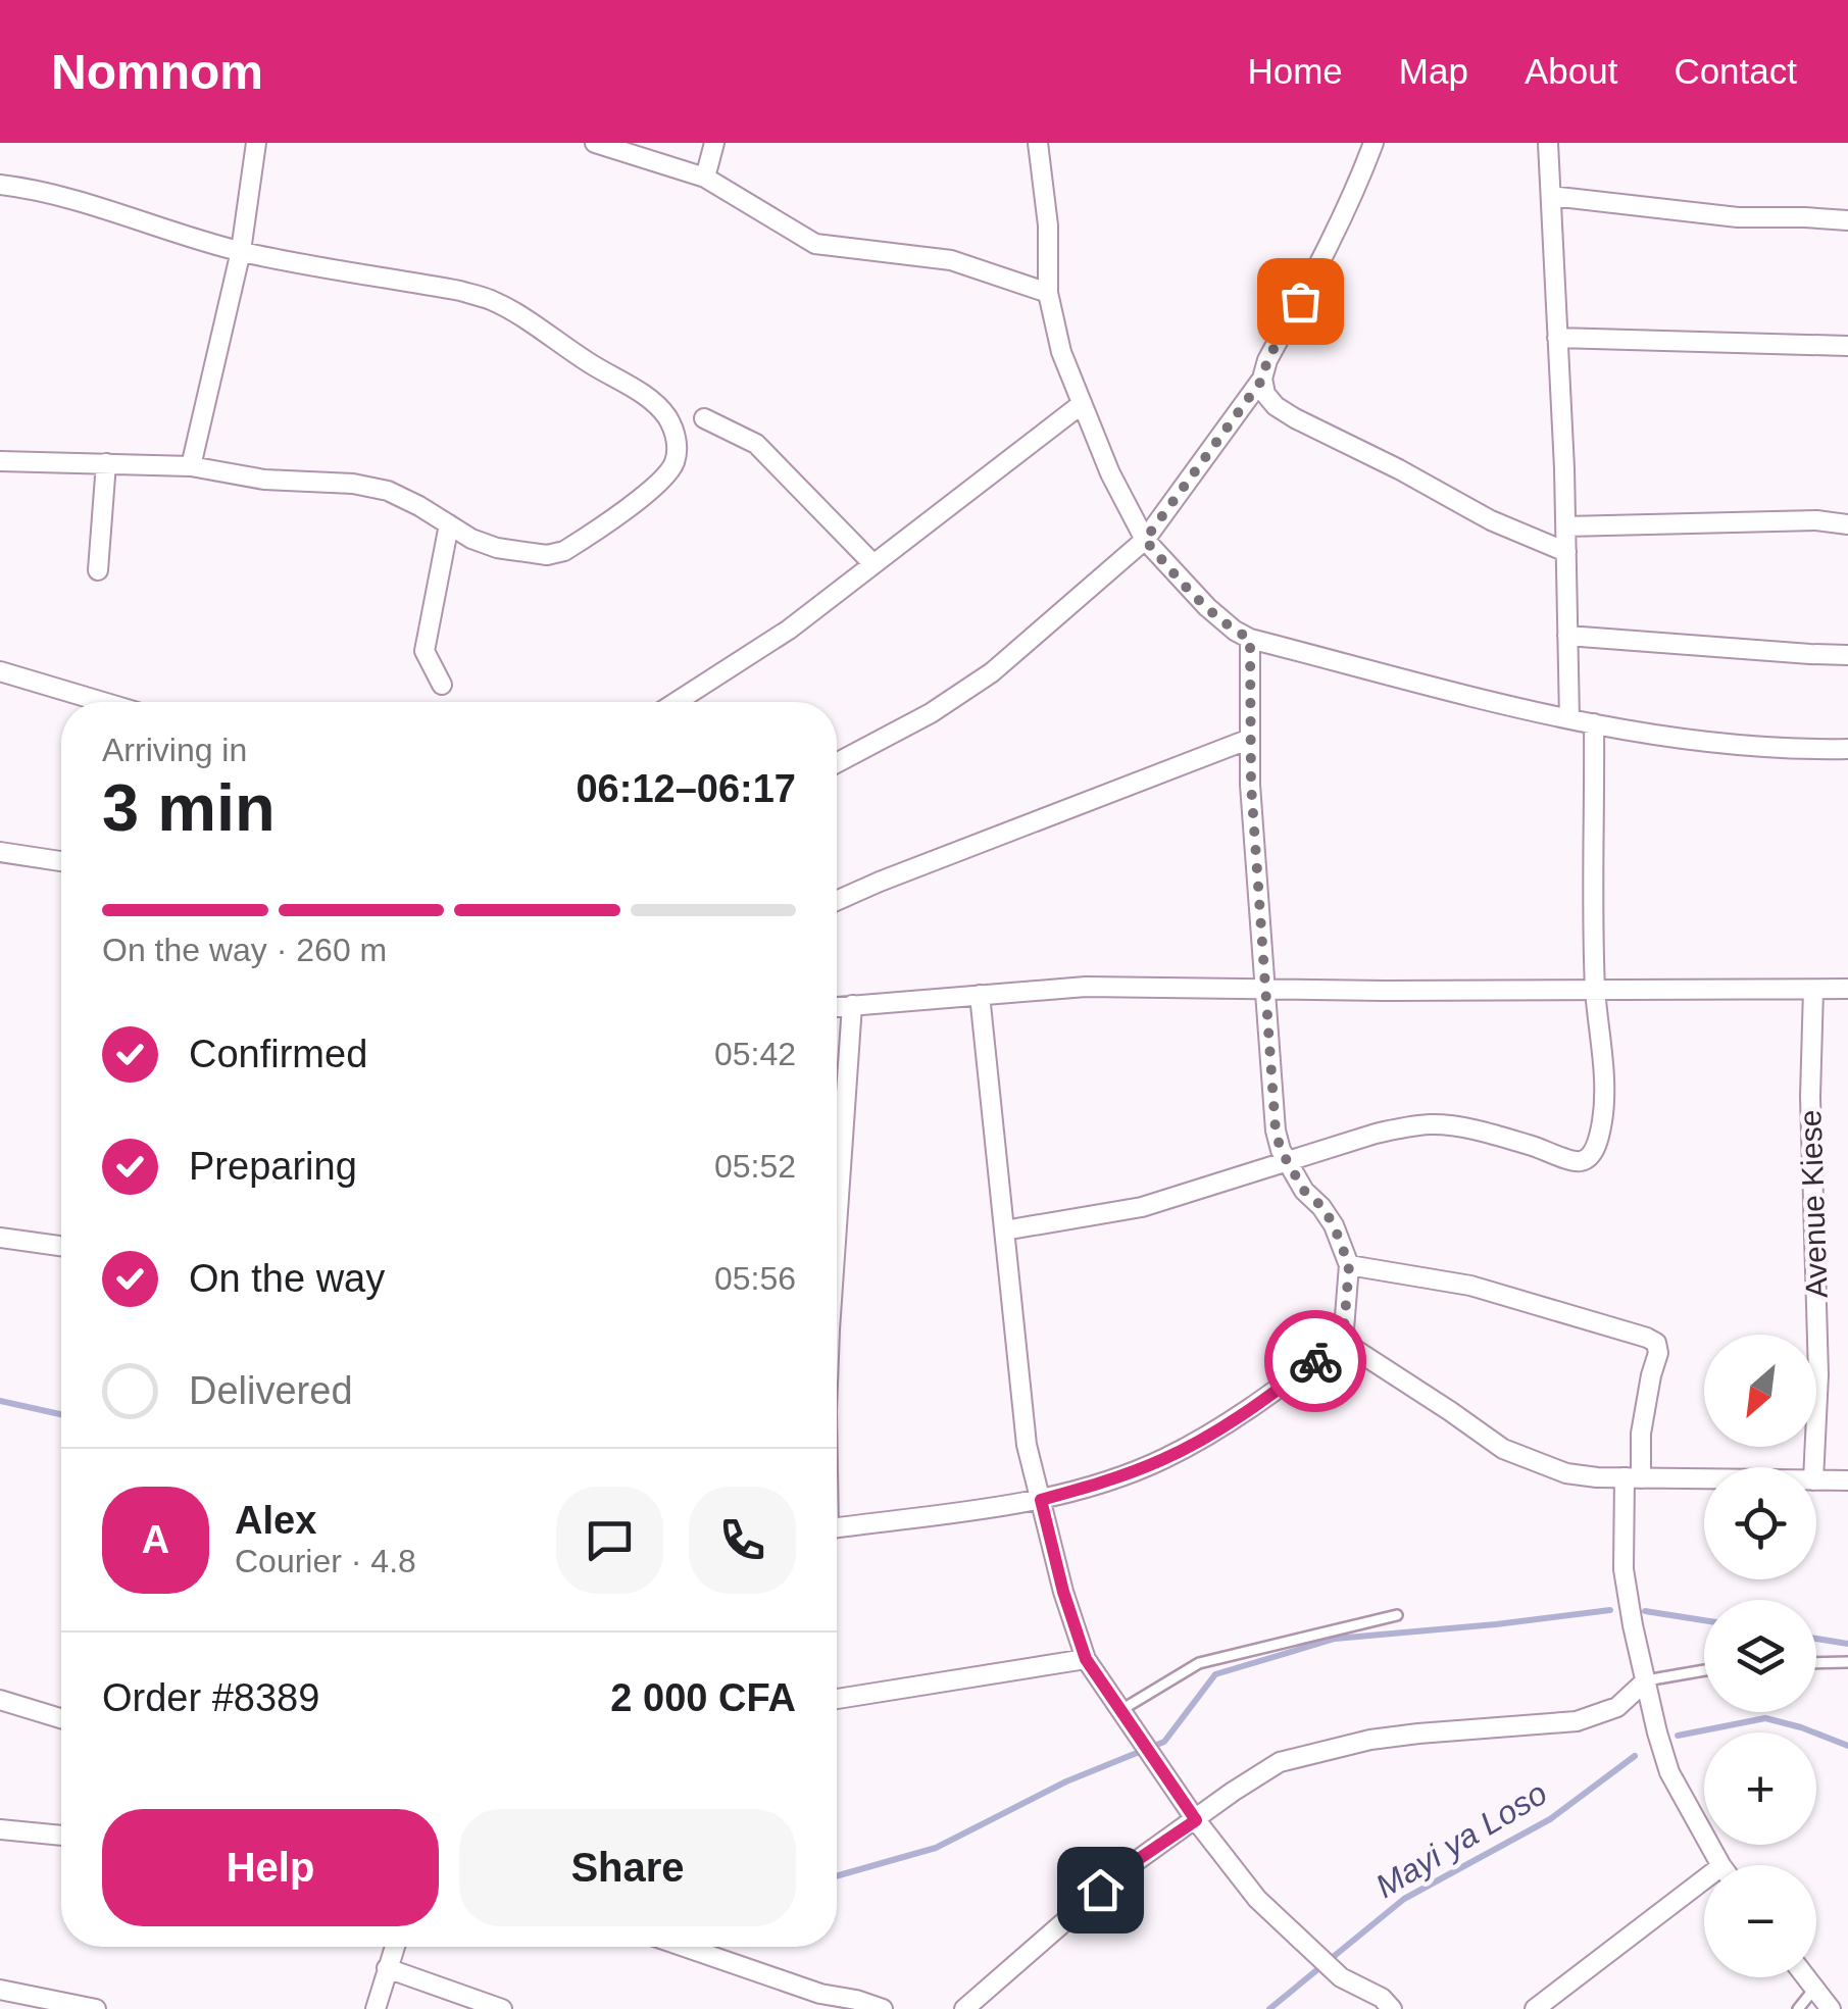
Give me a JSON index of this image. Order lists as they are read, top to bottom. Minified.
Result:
{"streets":{"street":["Avenue Kiese"]},"water":["Mayi ya Loso"],"north":"bottom left","page":{"header":"Nomnom","nav":["Home","Map","About","Contact"],"heading":["3 min","Arriving in","06:12–06:17"],"panel":["Alex","Courier · 4.8","Order #8389","2 000 CFA"],"bar":"On the way · 260 m","list":[["Confirmed","05:42"],["Preparing","05:52"],["On the way","05:56"],"Delivered"],"map_buttons":["+","−"],"round":"A","buttons":["Help","Share"]}}
